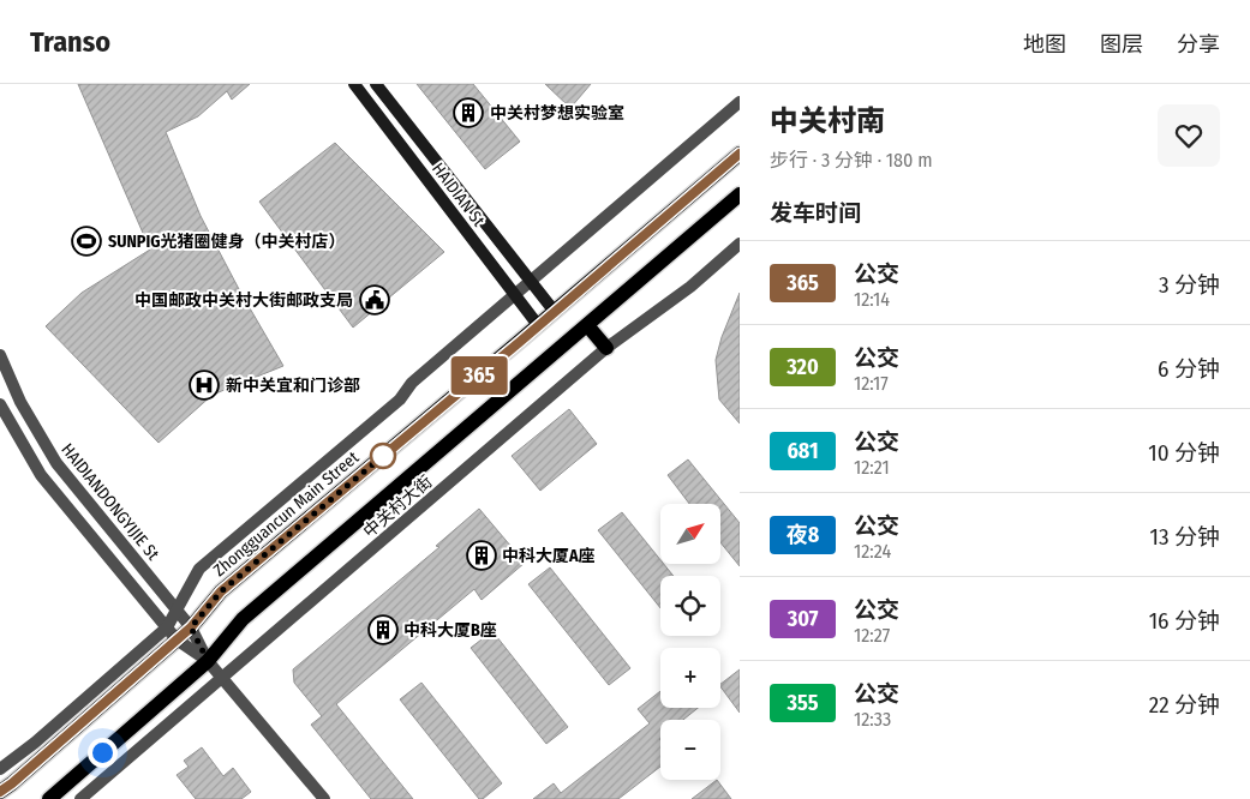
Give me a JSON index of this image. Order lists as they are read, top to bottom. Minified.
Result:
{"streets":{"main road":["HAIDIAN St","Zhongguancun Main Street"],"street":["HAIDIANDONGYIJIE St","中关村大街"]},"crossings":[["HAIDIAN St","Zhongguancun Main Street"],["HAIDIANDONGYIJIE St","Zhongguancun Main Street"]],"places":{"building":["中关村梦想实验室","中科大厦A座","中科大厦B座"],"sports":["SUNPIG光猪圈健身（中关村店）"],"public building":["中国邮政中关村大街邮政支局"],"hospital":["新中关宜和门诊部"]},"lines":["bus line 365"],"north":"top right","page":{"header":"Transo","nav":["地图","图层","分享"],"on_map":"365","heading":[["中关村南","步行 · 3 分钟 · 180 m"],"发车时间"],"list":[{"mark":"365","name":"公交","note":"12:14","value":"3 分钟"},{"mark":"320","name":"公交","note":"12:17","value":"6 分钟"},{"mark":"681","name":"公交","note":"12:21","value":"10 分钟"},{"mark":"夜8","name":"公交","note":"12:24","value":"13 分钟"},{"mark":"307","name":"公交","note":"12:27","value":"16 分钟"},{"mark":"355","name":"公交","note":"12:33","value":"22 分钟"}],"map_buttons":["+","−"]}}
